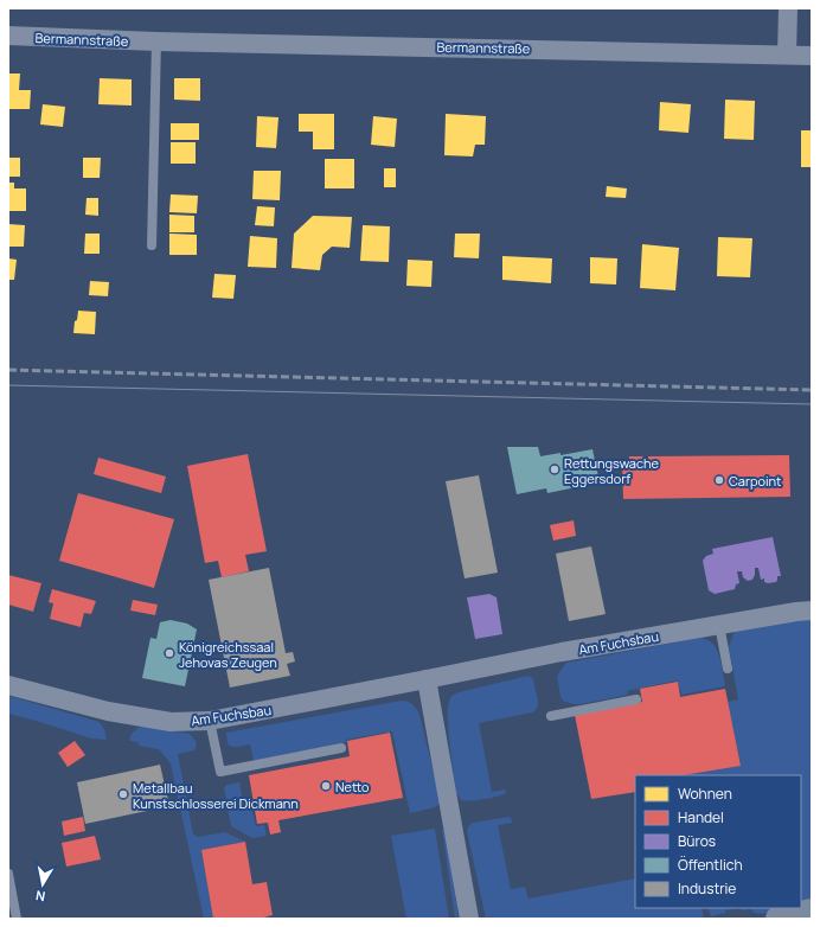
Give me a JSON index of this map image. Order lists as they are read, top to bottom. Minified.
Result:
{"streets":{"street":["Bermannstraße","Am Fuchsbau"]},"places":["Rettungswache Eggersdorf","Carpoint","Königreichssaal Jehovas Zeugen","Netto","Metallbau Kunstschlosserei Dickmann"],"legend":["Wohnen","Handel","Büros","Öffentlich","Industrie"],"north":"bottom"}
